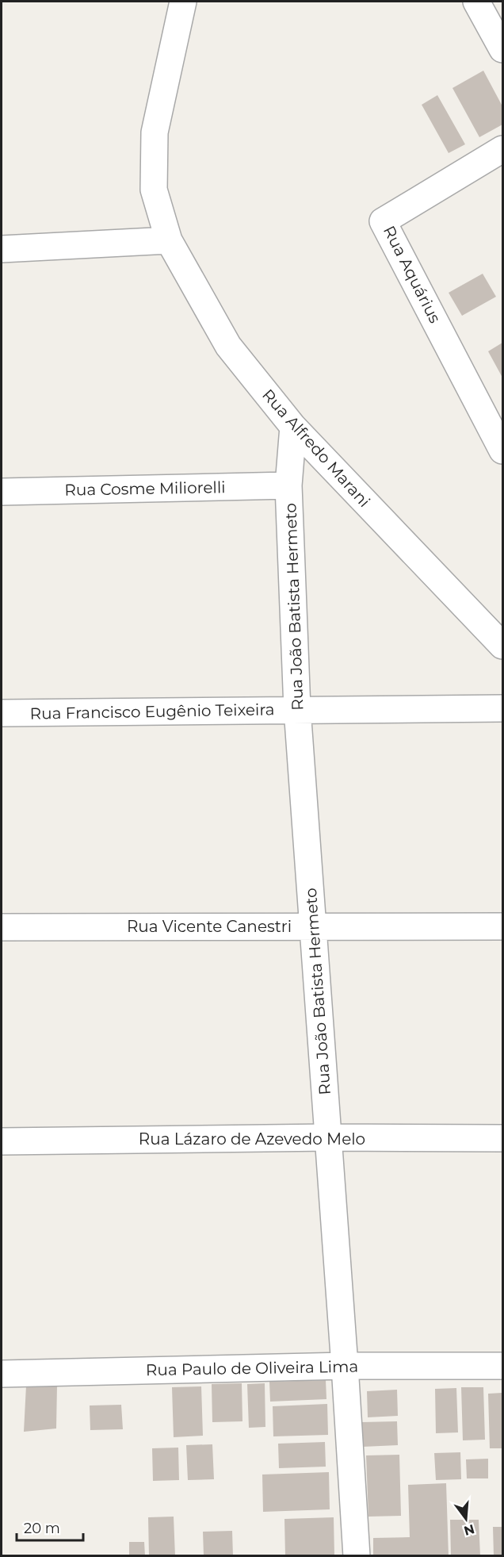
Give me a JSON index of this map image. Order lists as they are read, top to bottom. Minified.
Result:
{"streets":{"street":["Rua Aquárius","Rua Alfredo Marani","Rua Cosme Miliorelli","Rua João Batista Hermeto","Rua Francisco Eugênio Teixeira","Rua Vicente Canestri","Rua Lázaro de Azevedo Melo","Rua Paulo de Oliveira Lima"]},"crossings":[["Rua Alfredo Marani","Rua João Batista Hermeto"],["Rua Cosme Miliorelli","Rua João Batista Hermeto"],["Rua João Batista Hermeto","Rua Francisco Eugênio Teixeira"],["Rua João Batista Hermeto","Rua Vicente Canestri"],["Rua João Batista Hermeto","Rua Lázaro de Azevedo Melo"],["Rua João Batista Hermeto","Rua Paulo de Oliveira Lima"]],"scale_bar":"20 m","north":"bottom"}
